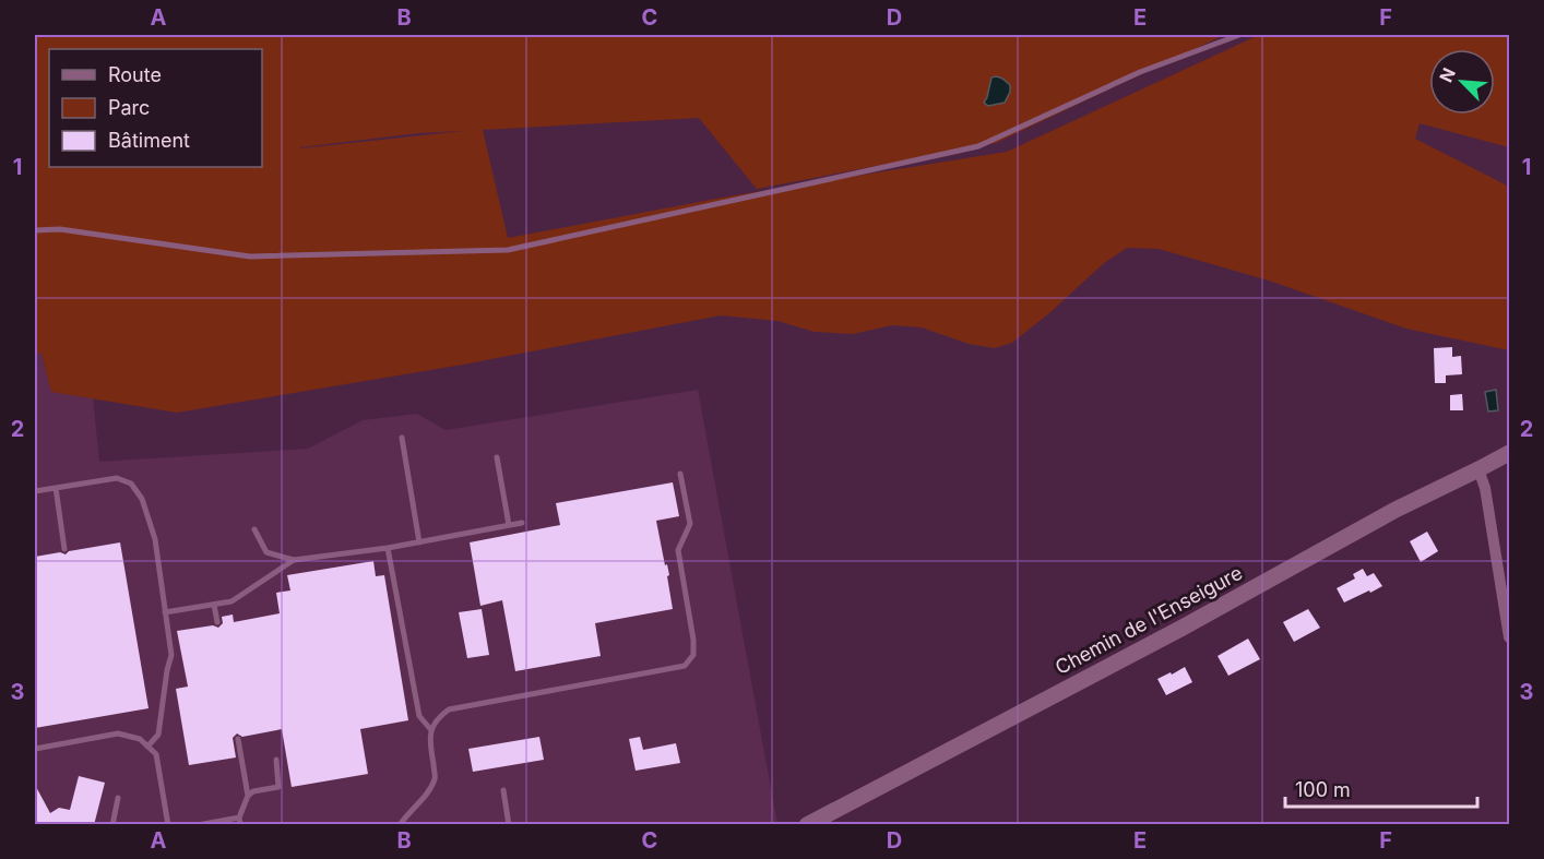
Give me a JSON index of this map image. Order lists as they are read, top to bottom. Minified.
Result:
{"streets":{"street":["Chemin de l'Enseigure"]},"legend":["Route","Parc","Bâtiment"],"scale_bar":"100 m","north":"top left","grid":{"columns":["A","B","C","D","E","F"],"rows":["1","2","3"]}}
